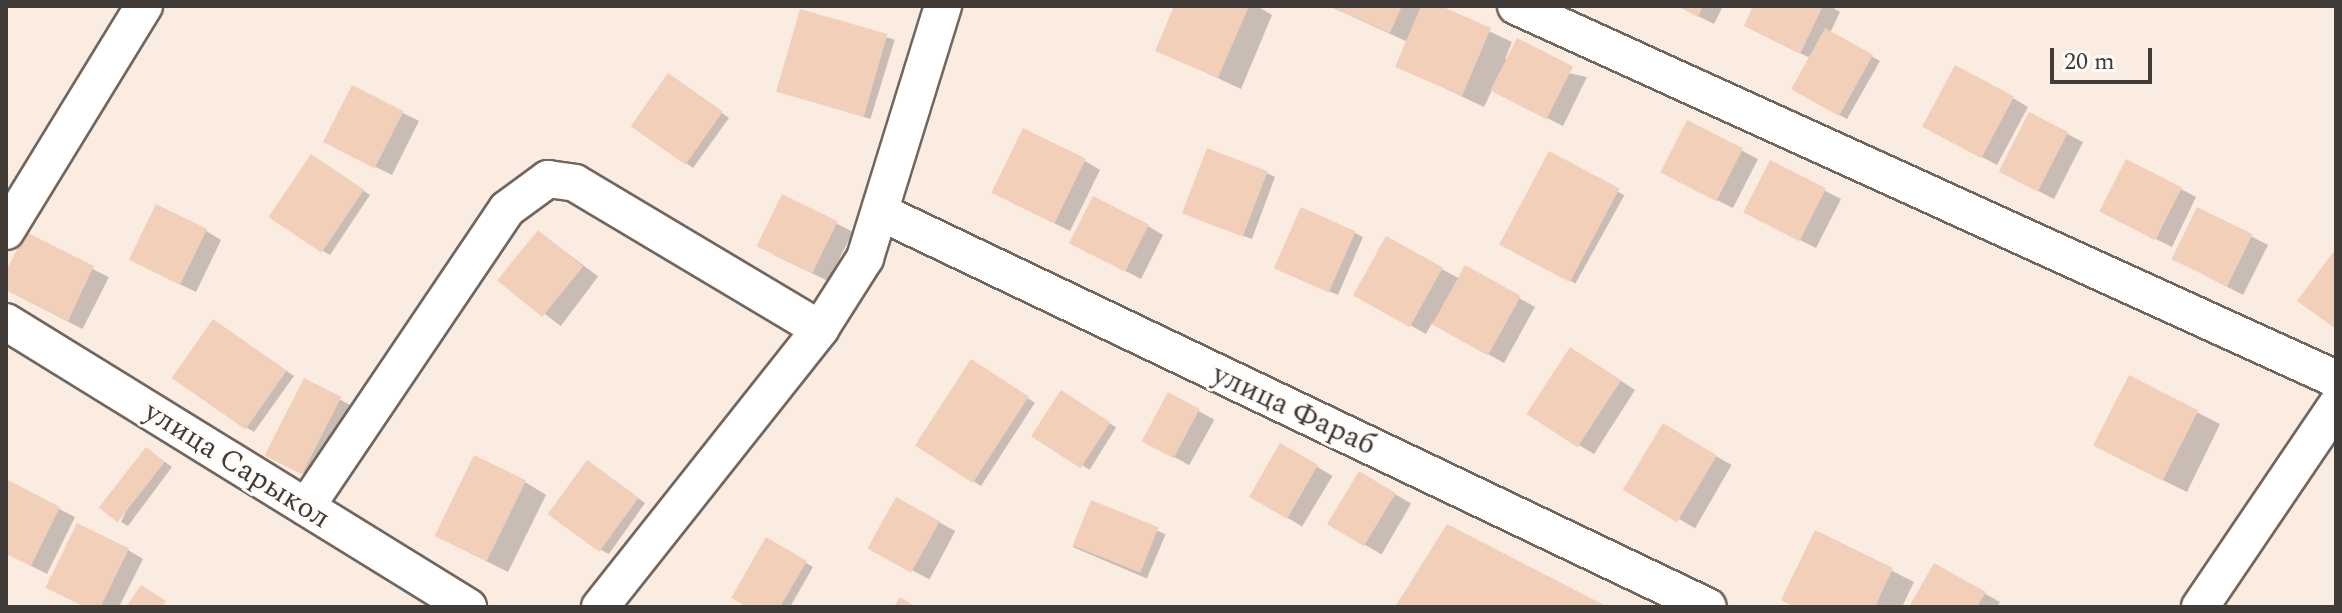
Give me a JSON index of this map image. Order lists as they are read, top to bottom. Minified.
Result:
{"streets":{"street":["улица Фараб","улица Сарыкол"]},"scale_bar":"20 m"}
